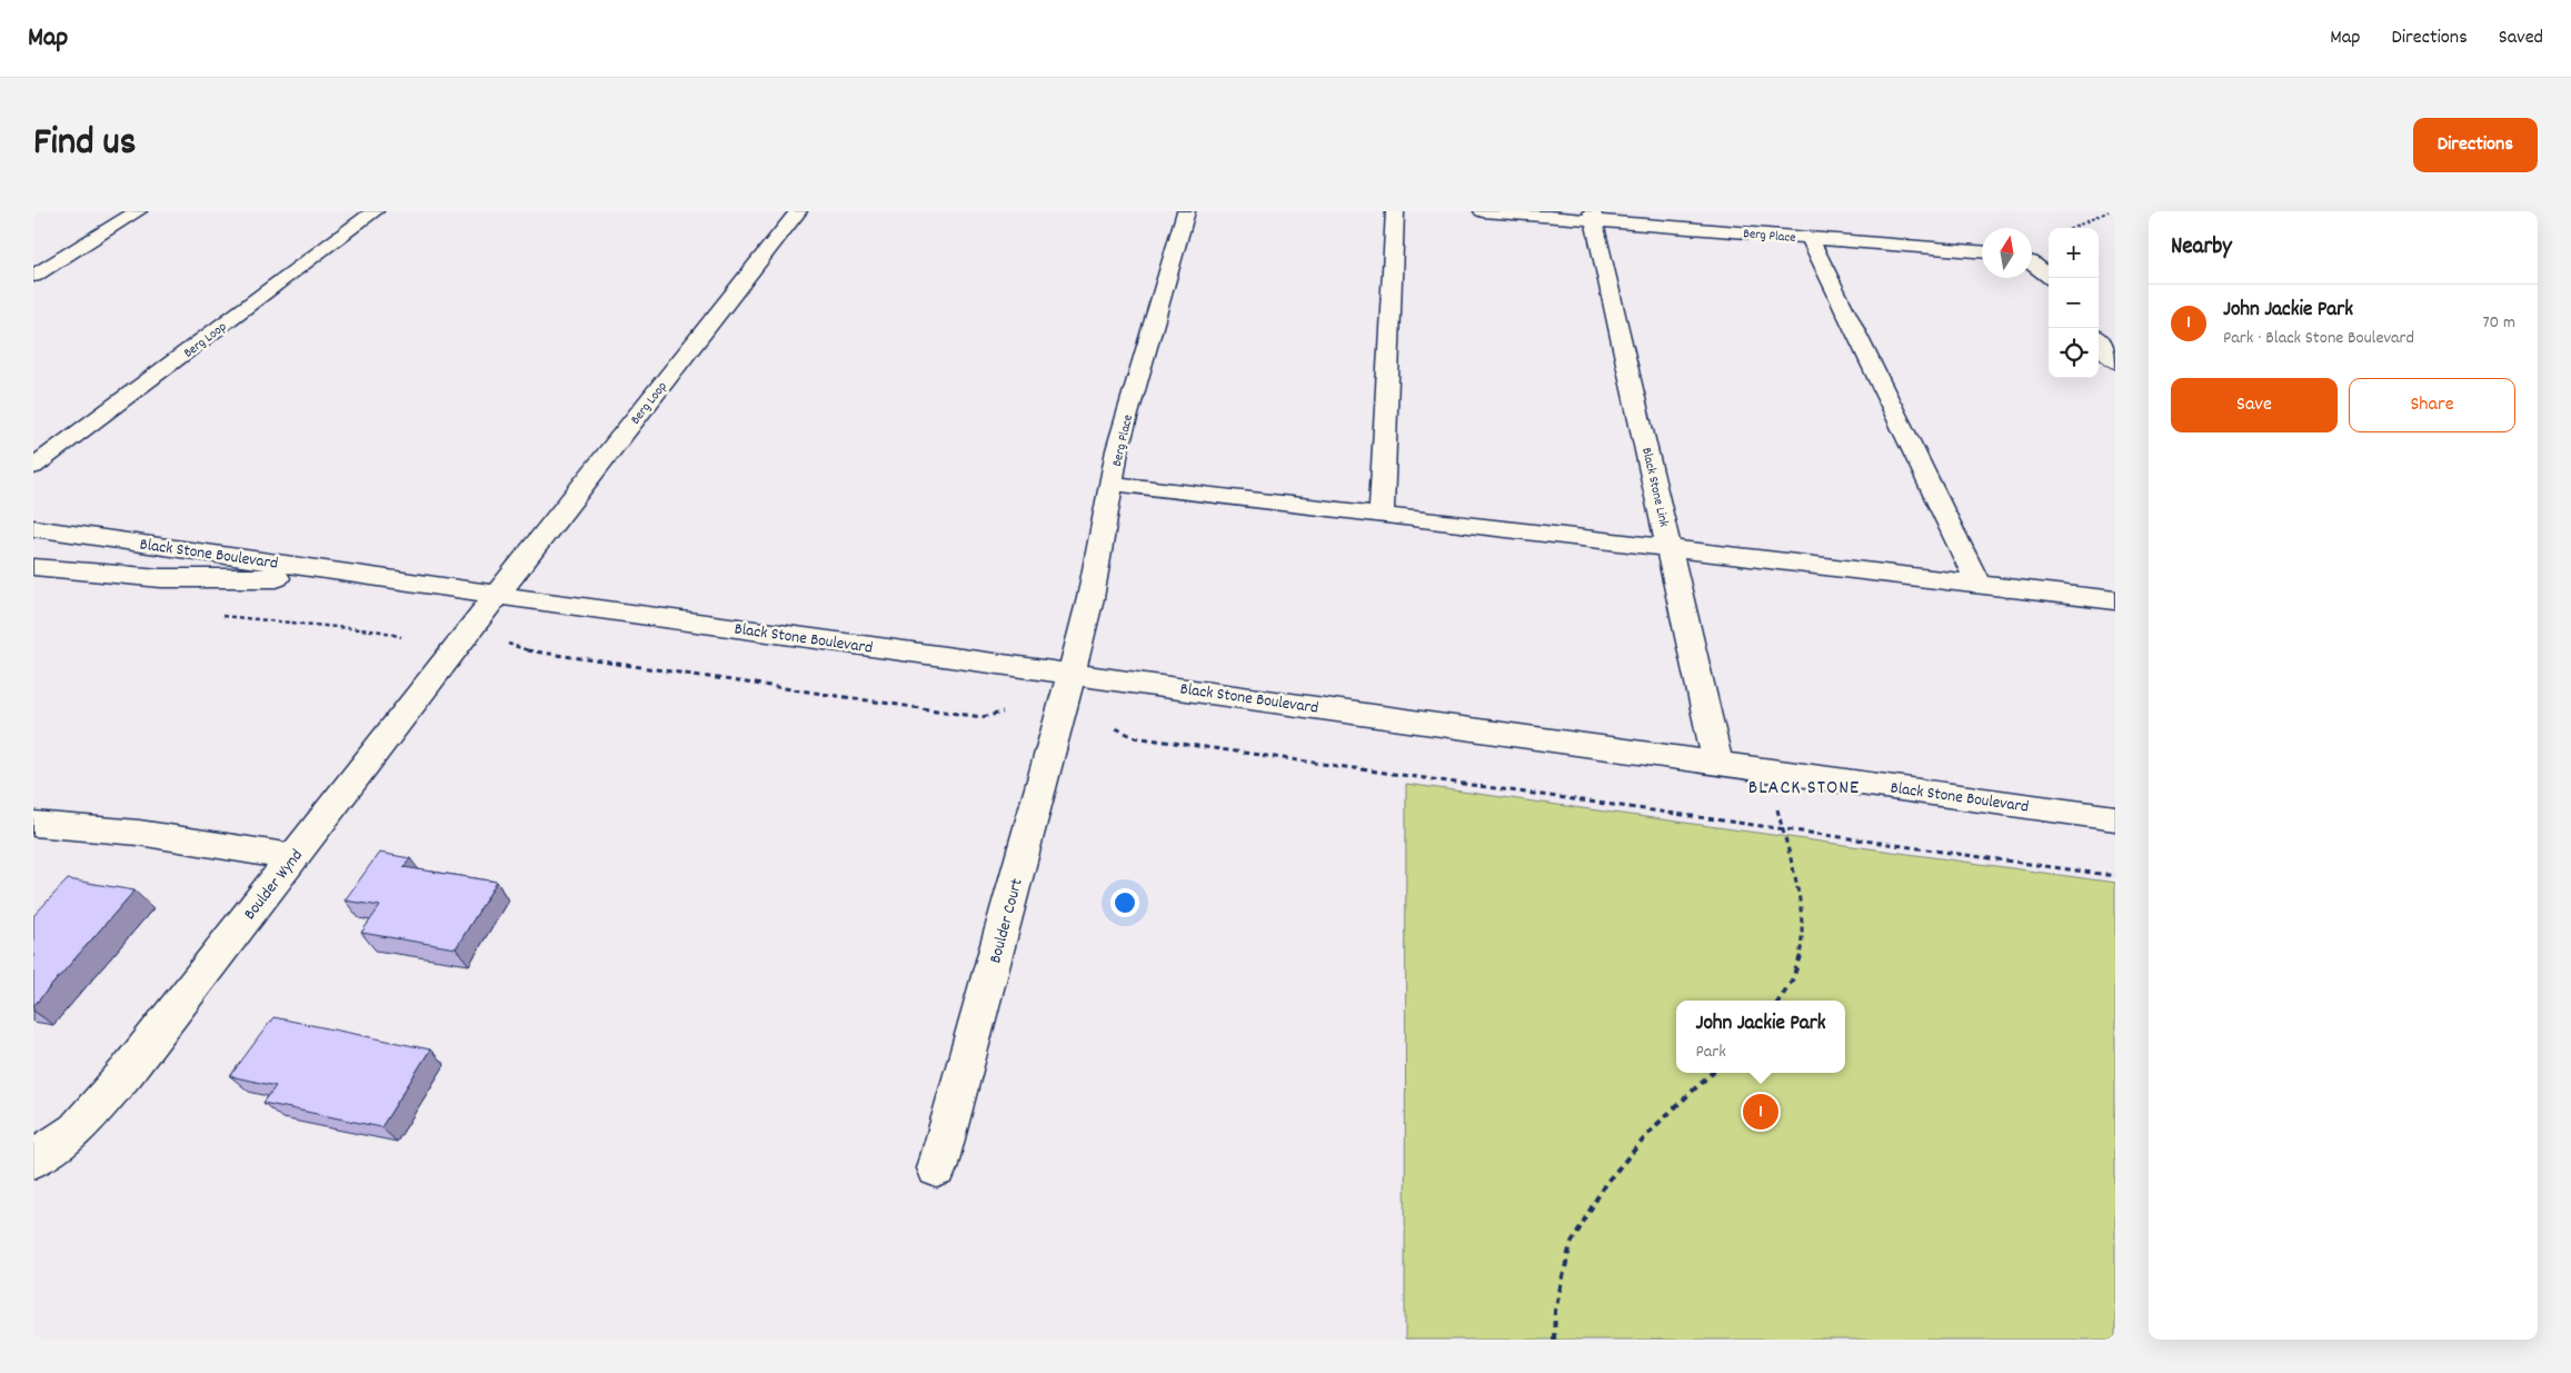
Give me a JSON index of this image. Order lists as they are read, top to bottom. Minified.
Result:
{"streets":{"street":["Berg Place","Berg Loop","Black Stone Link","Black Stone Boulevard","Boulder Wynd","Boulder Court"]},"crossings":[["Berg Place","Black Stone Link"],["Berg Place","Black Stone Boulevard"],["Berg Place","Boulder Court"],["Berg Loop","Black Stone Boulevard"],["Berg Loop","Boulder Wynd"],["Black Stone Link","Black Stone Boulevard"],["Black Stone Boulevard","Boulder Wynd"],["Black Stone Boulevard","Boulder Court"]],"districts":["BLACK STONE"],"north":"top","page":{"header":"Map","nav":["Map","Directions","Saved"],"title":"Find us","buttons":["Directions",["Save","Share"]],"heading":"Nearby","map_buttons":["+","−"],"list":[{"mark":"1","name":"John Jackie Park","note":"Park · Black Stone Boulevard","value":"70 m"}],"popup":["John Jackie Park","Park"],"pins":"1"}}
